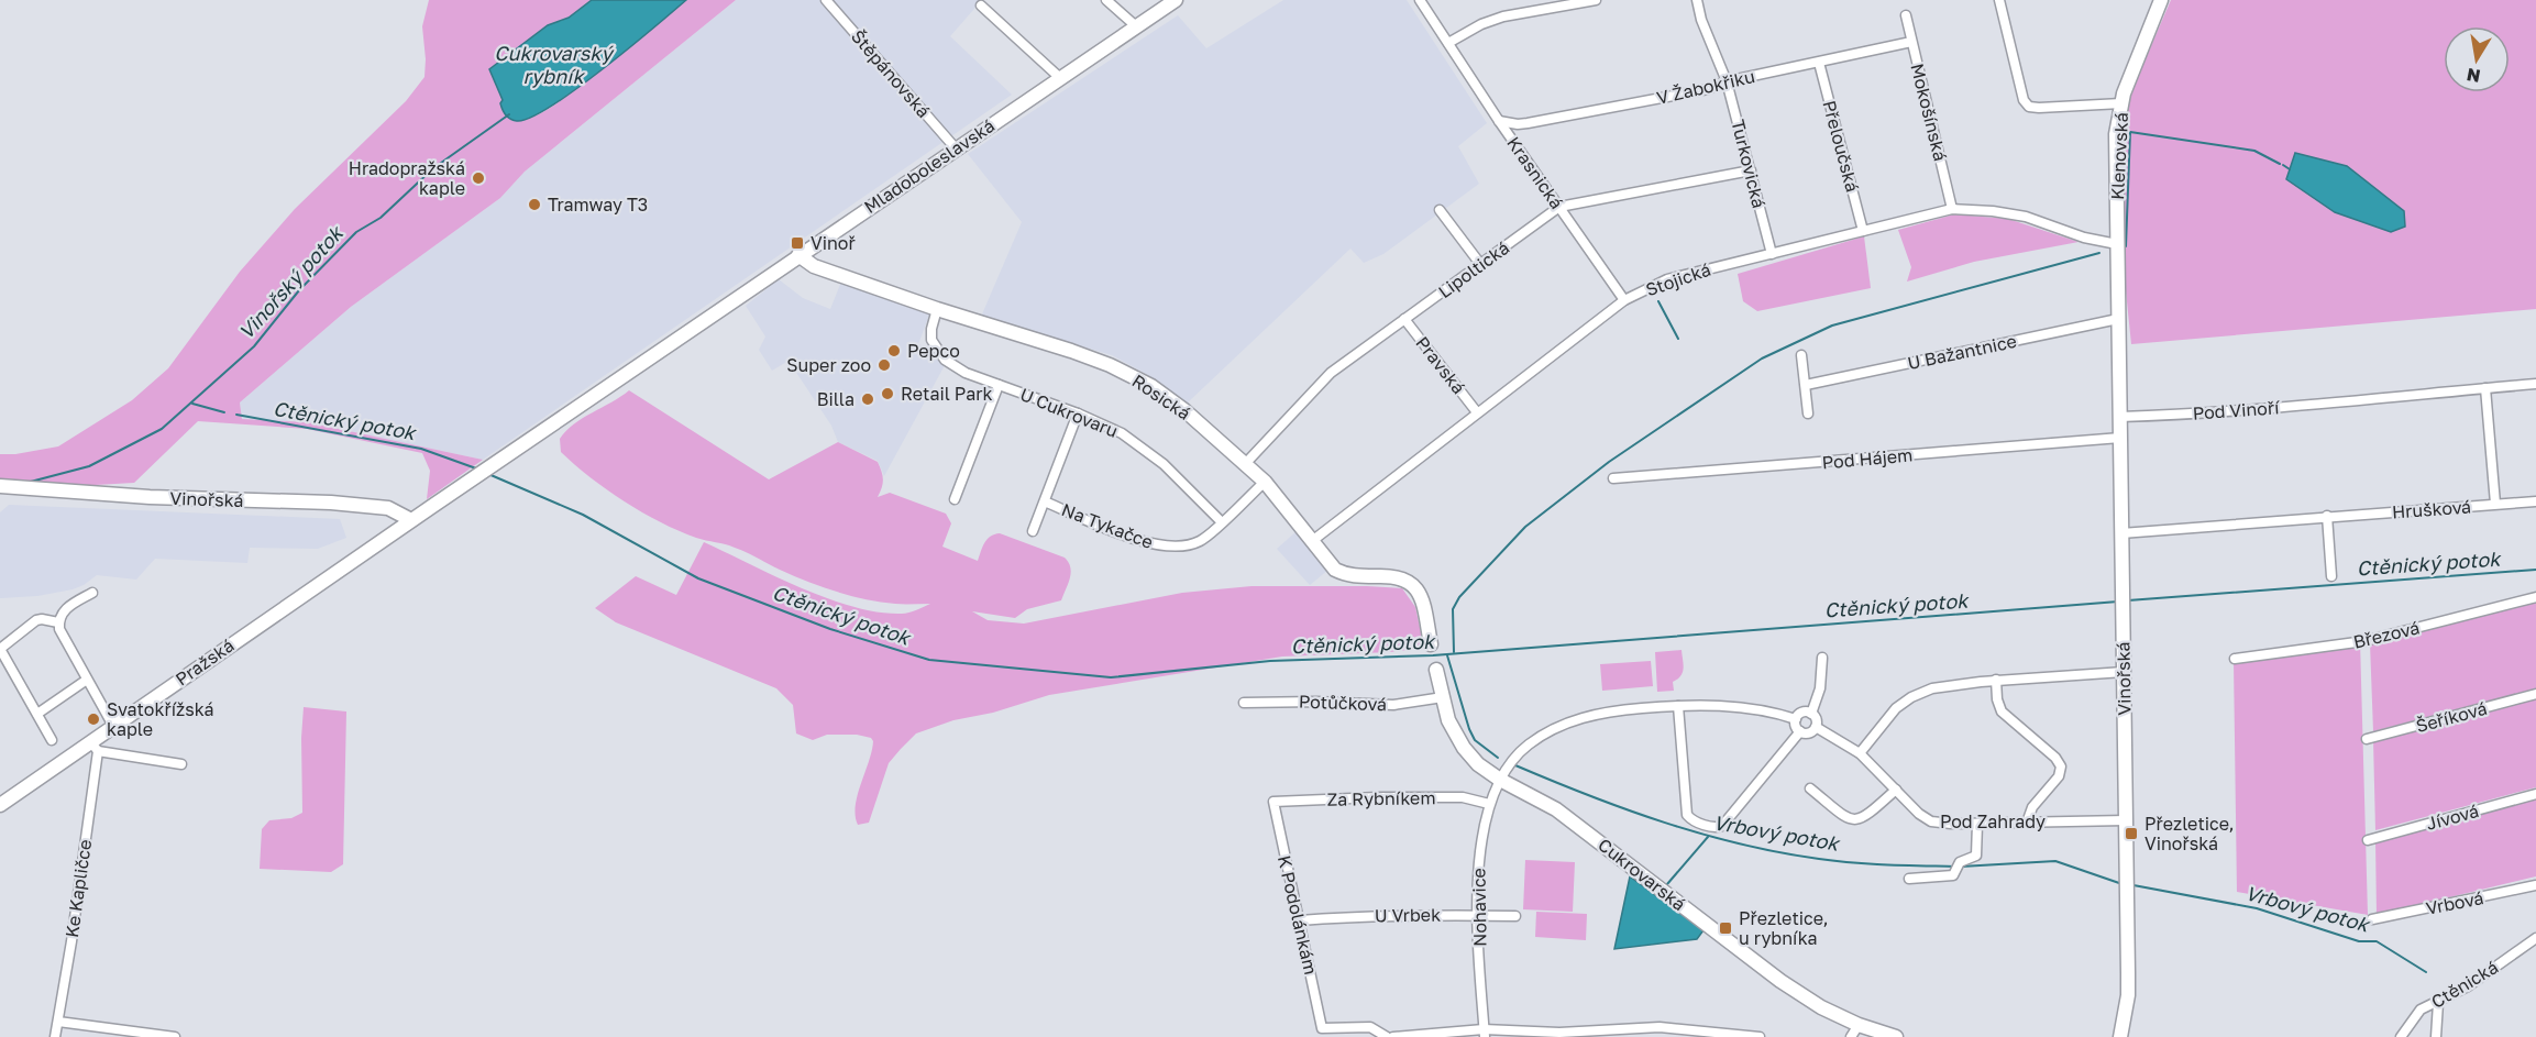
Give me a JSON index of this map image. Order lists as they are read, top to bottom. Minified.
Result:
{"streets":{"street":["Štěpánovská","V Žabokřiku","Mokošínská","Přeloučská","Klenovská","Turkovická","Mladoboleslavská","Krasnická","Lipoltická","Stojická","U Bažantnice","Pravská","Rosická","Pod Vinoří","U Cukrovaru","Pod Hájem","Vinořská","Hrušková","Na Tykačce","Březová","Pražská","Potůčková","Šeříková","Za Rybníkem","Jívová","Pod Zahrady","Cukrovarská","Ke Kapličce","Vrbová","Nohavice","K Podolánkám","U Vrbek","Ctěnická"]},"crossings":[["Štěpánovská","Mladoboleslavská"],["V Žabokřiku","Mokošínská"],["V Žabokřiku","Přeloučská"],["V Žabokřiku","Turkovická"],["V Žabokřiku","Krasnická"],["Mokošínská","Stojická"],["Přeloučská","Stojická"],["Klenovská","Stojická"],["Klenovská","U Bažantnice"],["Klenovská","Vinořská"],["Turkovická","Lipoltická"],["Turkovická","Stojická"],["Mladoboleslavská","Rosická"],["Mladoboleslavská","Pražská"],["Krasnická","Lipoltická"],["Krasnická","Stojická"],["Lipoltická","Pravská"],["Lipoltická","Rosická"],["Stojická","Pravská"],["Stojická","Rosická"],["U Bažantnice","Vinořská"],["Rosická","U Cukrovaru"],["Rosická","Na Tykačce"],["Pod Vinoří","Vinořská"],["U Cukrovaru","Na Tykačce"],["Pod Hájem","Vinořská"],["Vinořská","Hrušková"],["Vinořská","Pražská"],["Vinořská","Pod Zahrady"],["Pražská","Ke Kapličce"],["Potůčková","Cukrovarská"],["Za Rybníkem","Nohavice"],["Za Rybníkem","K Podolánkám"],["Cukrovarská","Nohavice"],["Nohavice","U Vrbek"],["K Podolánkám","U Vrbek"]],"water":["Cukrovarský rybník","Vinořský potok","Ctěnický potok","Vrbový potok"],"places":{"other":["Hradopražská kaple","Tramway T3","Pepco","Super zoo","Retail Park","Billa","Svatokřížská kaple"],"transit":["Vinoř","Přezletice, Vinořská","Přezletice, u rybníka"]},"north":"bottom"}
